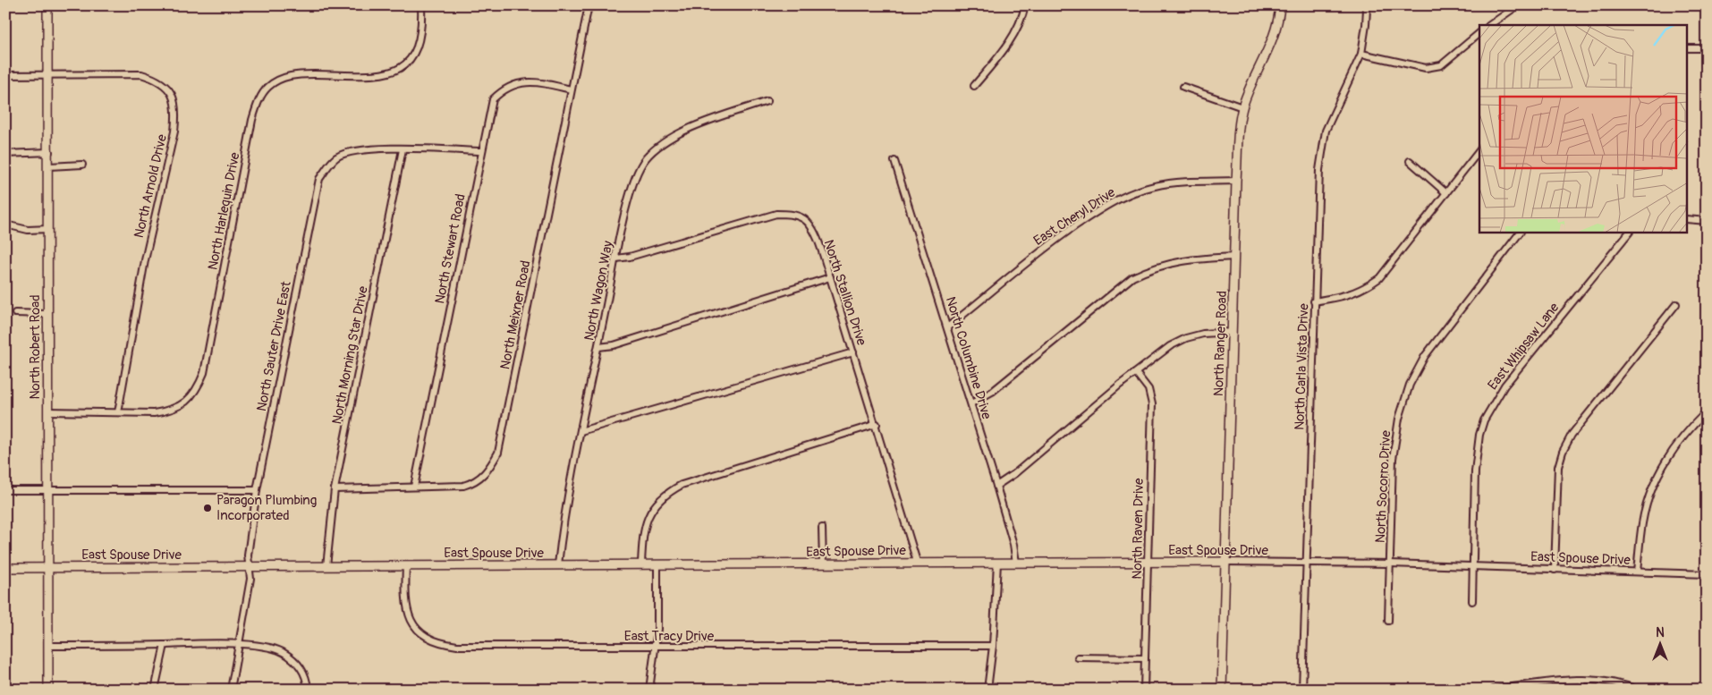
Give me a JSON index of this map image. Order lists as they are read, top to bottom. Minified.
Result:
{"streets":{"street":["North Arnold Drive","North Harlequin Drive","East Cheryl Drive","North Stewart Road","North Wagon Way","North Stallion Drive","North Meixner Road","North Ranger Road","North Sauter Drive East","East Whipsaw Lane","North Robert Road","North Morning Star Drive","North Columbine Drive","North Carla Vista Drive","North Socorro Drive","North Raven Drive","East Spouse Drive","East Tracy Drive"]},"crossings":[["North Arnold Drive","North Harlequin Drive"],["North Arnold Drive","North Robert Road"],["North Harlequin Drive","North Robert Road"],["East Cheryl Drive","North Ranger Road"],["East Cheryl Drive","North Columbine Drive"],["North Stewart Road","North Meixner Road"],["North Stewart Road","North Sauter Drive East"],["North Wagon Way","North Stallion Drive"],["North Wagon Way","East Spouse Drive"],["North Stallion Drive","East Spouse Drive"],["North Meixner Road","North Morning Star Drive"],["North Ranger Road","East Spouse Drive"],["North Sauter Drive East","North Morning Star Drive"],["North Sauter Drive East","East Spouse Drive"],["East Whipsaw Lane","East Spouse Drive"],["North Robert Road","East Spouse Drive"],["North Morning Star Drive","East Spouse Drive"],["North Columbine Drive","East Spouse Drive"],["North Carla Vista Drive","East Spouse Drive"],["North Socorro Drive","East Spouse Drive"],["North Raven Drive","East Spouse Drive"],["East Spouse Drive","East Tracy Drive"]],"places":["Paragon Plumbing Incorporated"],"north":"top"}
